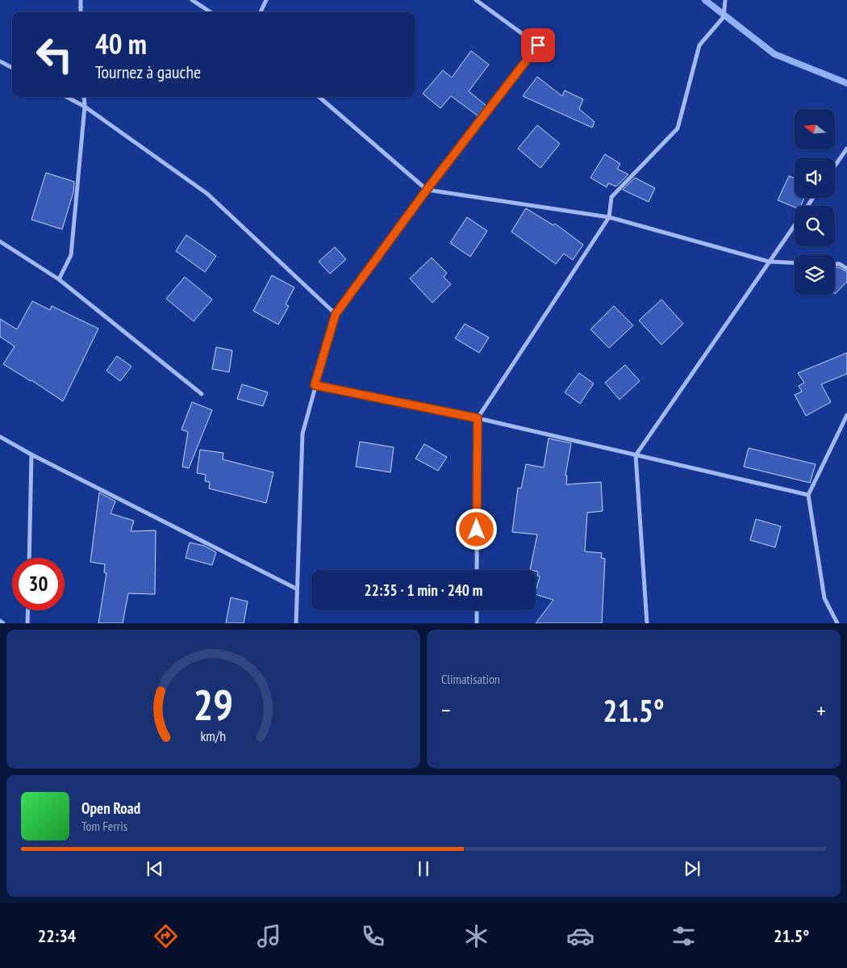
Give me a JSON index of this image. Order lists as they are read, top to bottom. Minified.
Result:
{"north":"left","page":{"turn":["40 m","Tournez à gauche"],"limit":"30","trip":"22:35 · 1 min · 240 m","tile":"Climatisation","heat":["−","21.5°","+"],"song":["Open Road","Tom Ferris"],"tabs":["22:34","21.5°"],"gauge":["29","km/h"]}}
